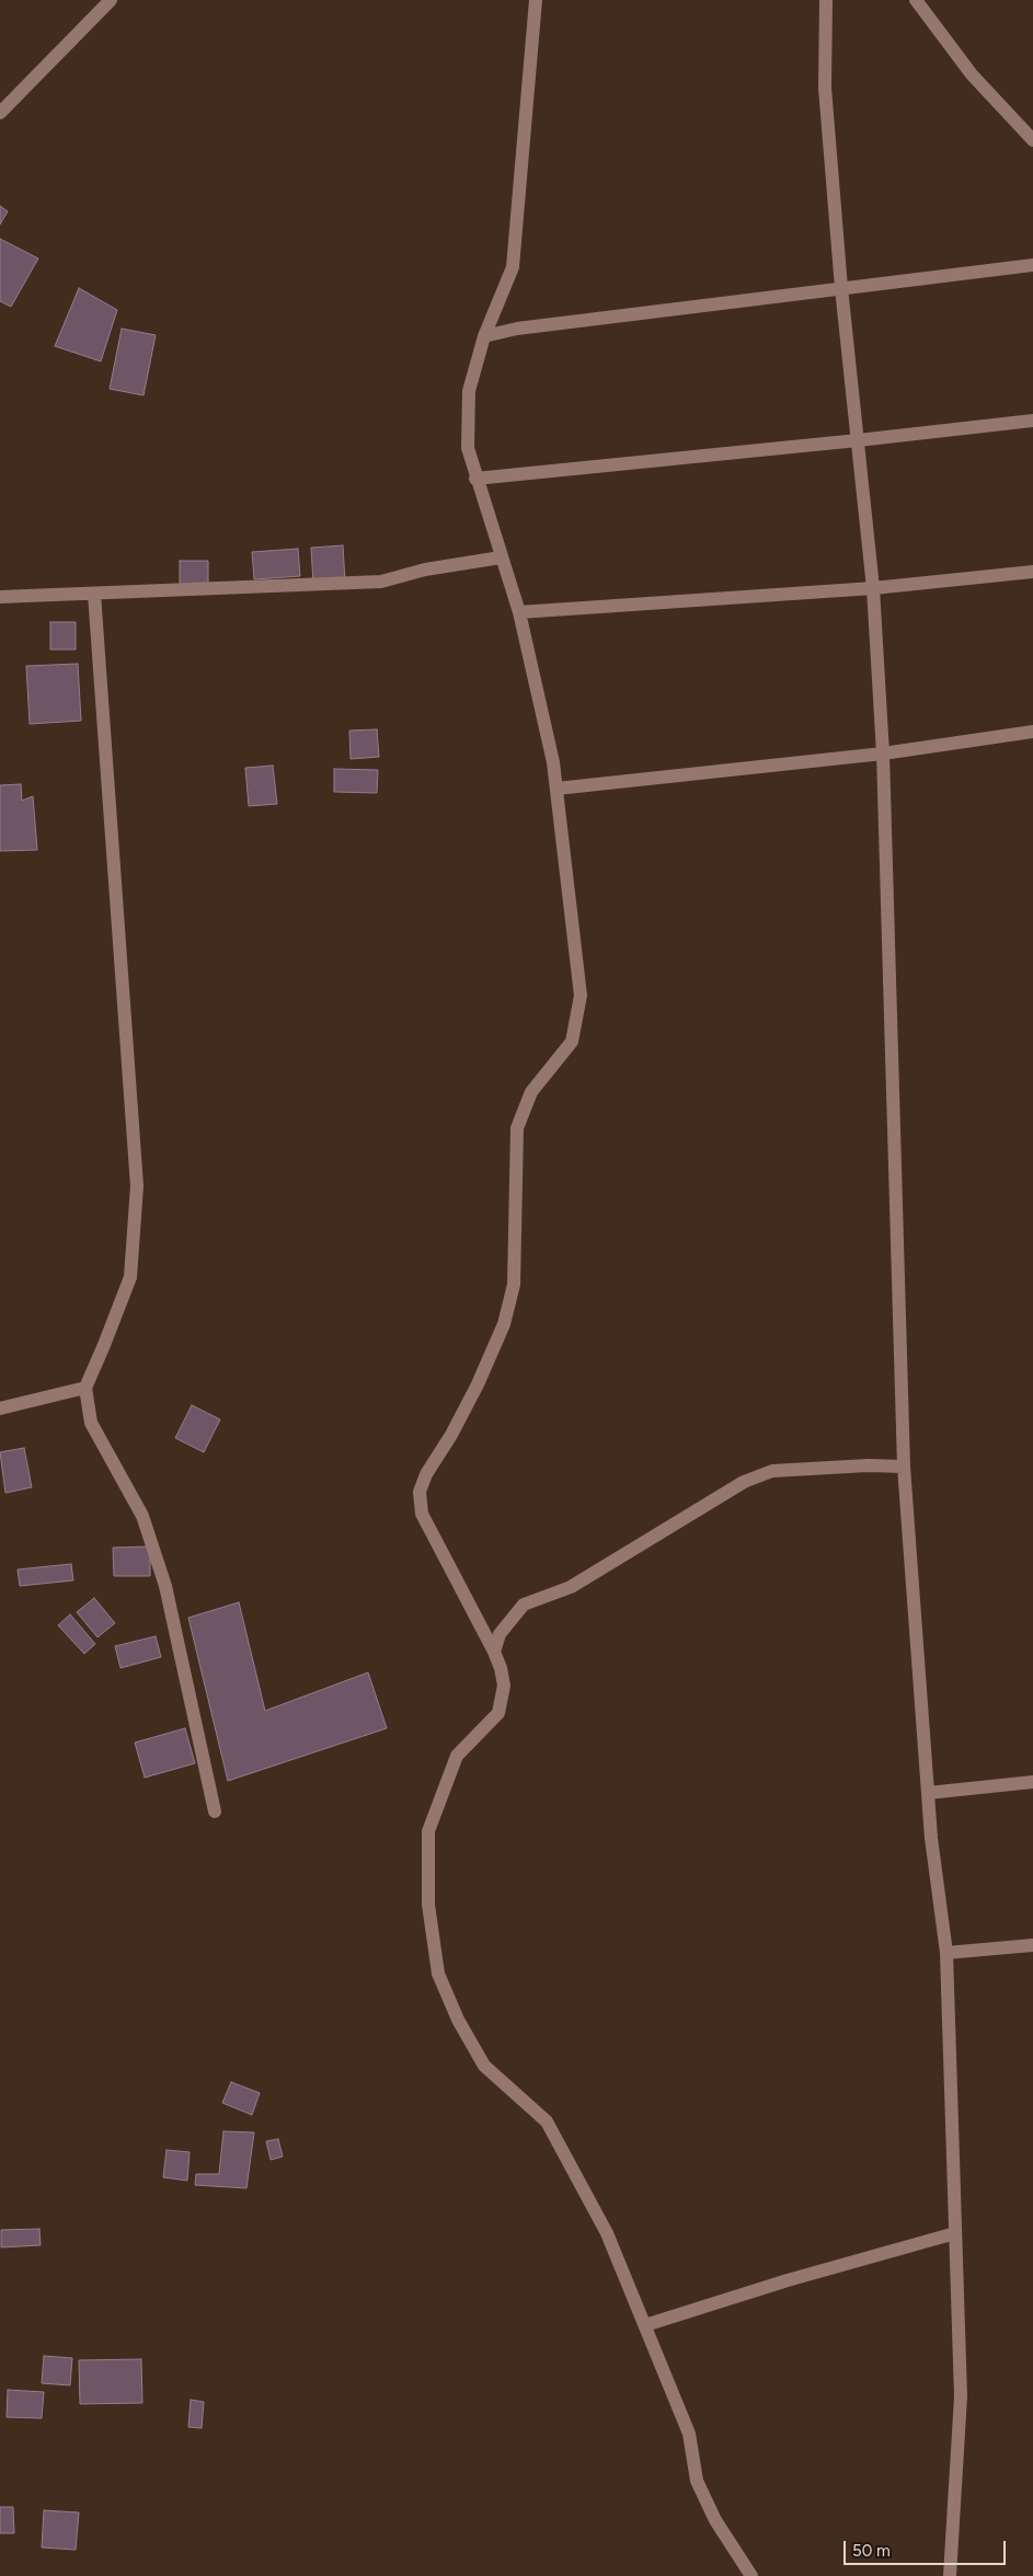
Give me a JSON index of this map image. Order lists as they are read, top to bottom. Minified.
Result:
{"scale_bar":"50 m"}
